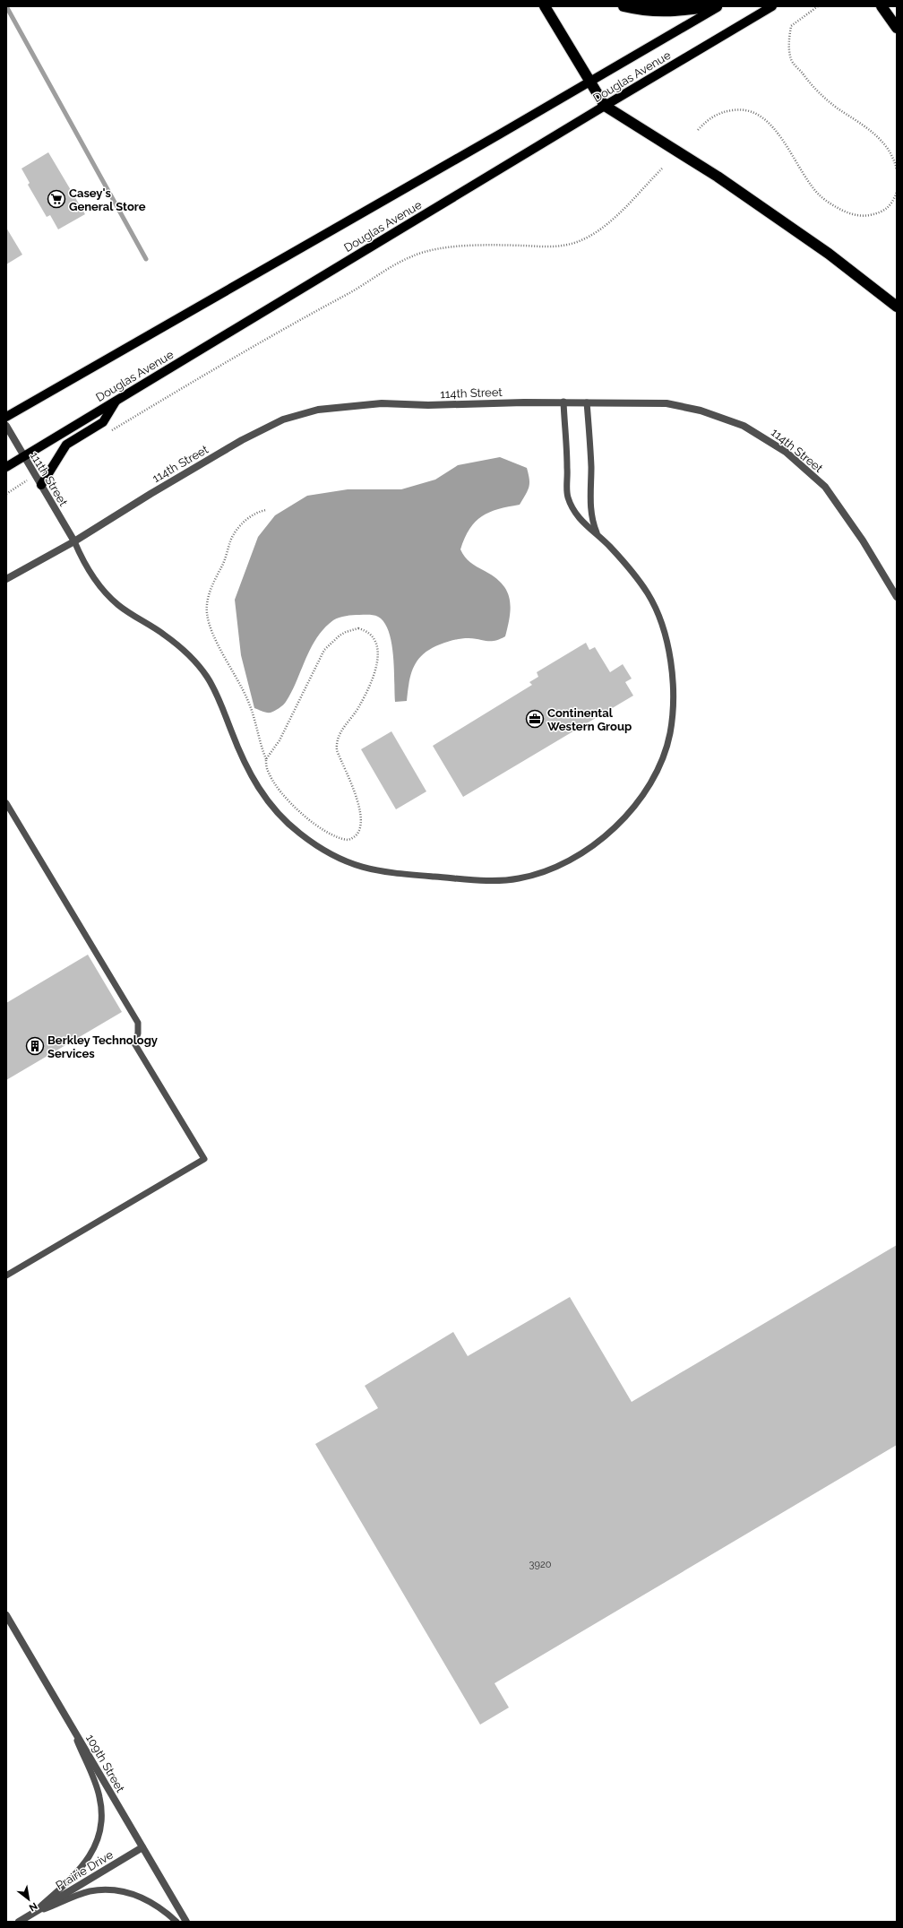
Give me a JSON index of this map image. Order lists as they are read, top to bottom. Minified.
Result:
{"streets":{"main road":["Douglas Avenue"],"street":["114th Street","111th Street","109th Street","Prairie Drive"]},"crossings":[["Douglas Avenue","111th Street"],["114th Street","111th Street"],["109th Street","Prairie Drive"]],"places":{"supermarket":["Casey's General Store"],"office":["Continental Western Group"],"building":["Berkley Technology Services"]},"house_numbers":["3920"],"north":"bottom right"}
